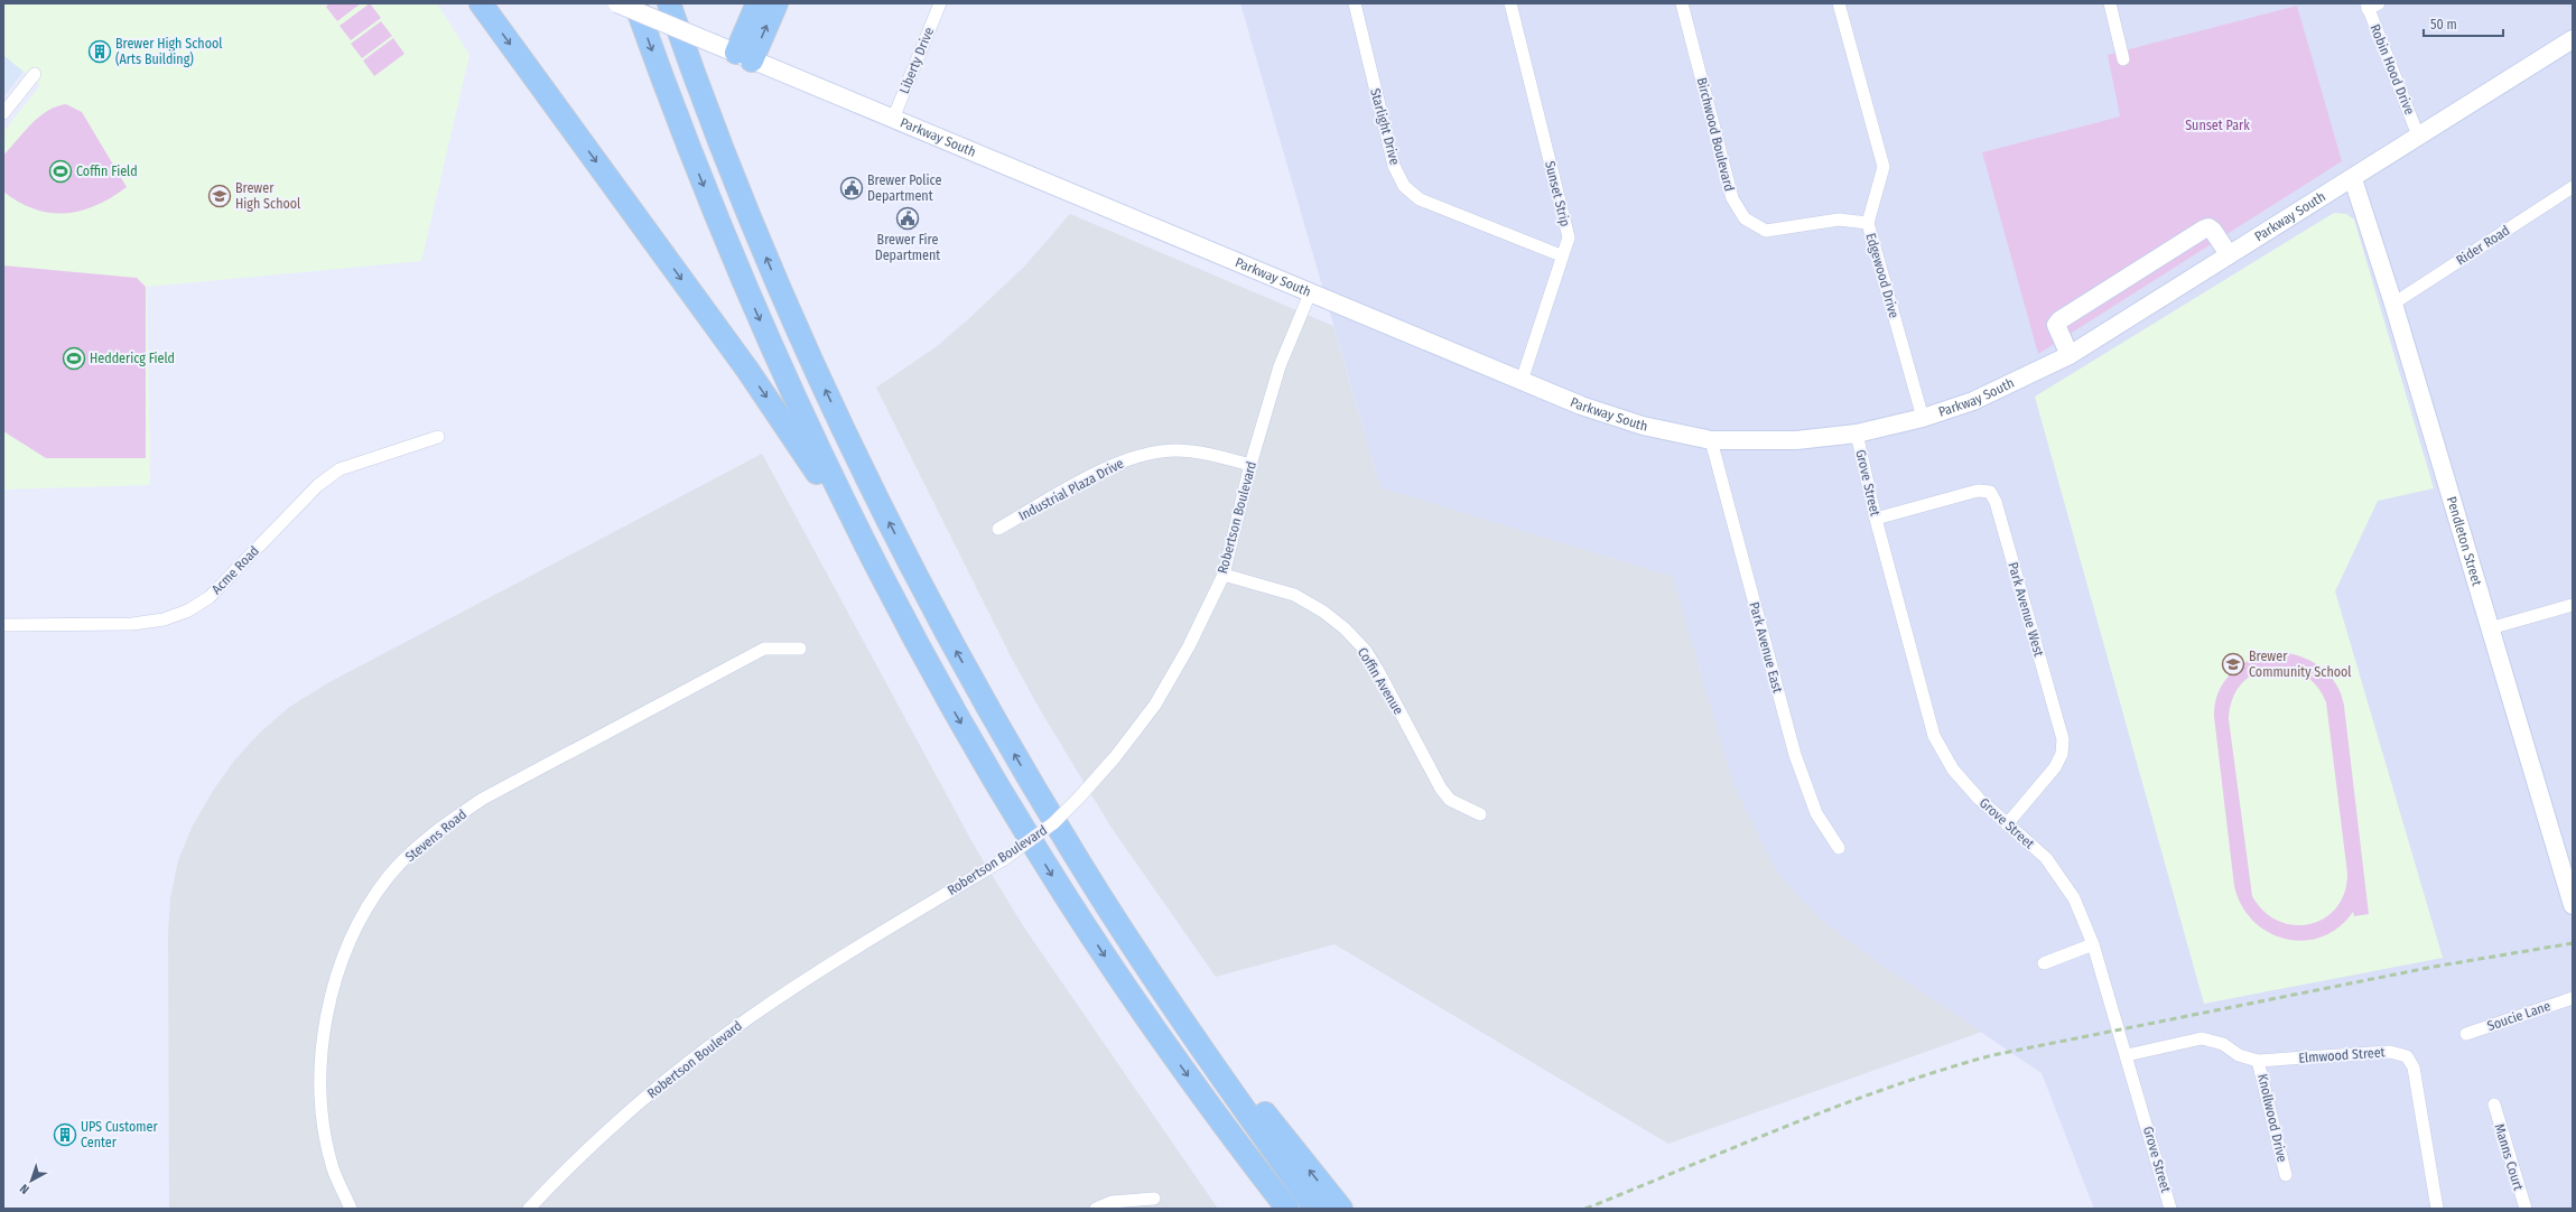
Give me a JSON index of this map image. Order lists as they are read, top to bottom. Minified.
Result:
{"streets":{"main road":["Parkway South","Pendleton Street"],"street":["Liberty Drive","Robin Hood Drive","Starlight Drive","Birchwood Boulevard","Sunset Strip","Rider Road","Edgewood Drive","Grove Street","Industrial Plaza Drive","Robertson Boulevard","Acme Road","Park Avenue West","Park Avenue East","Coffin Avenue","Stevens Road","Soucie Lane","Elmwood Street","Knollwood Drive","Manns Court"]},"crossings":[["Liberty Drive","Parkway South"],["Robin Hood Drive","Parkway South"],["Starlight Drive","Sunset Strip"],["Birchwood Boulevard","Edgewood Drive"],["Parkway South","Sunset Strip"],["Parkway South","Edgewood Drive"],["Parkway South","Grove Street"],["Parkway South","Robertson Boulevard"],["Parkway South","Pendleton Street"],["Parkway South","Park Avenue East"],["Rider Road","Pendleton Street"],["Grove Street","Park Avenue West"],["Grove Street","Elmwood Street"],["Industrial Plaza Drive","Robertson Boulevard"],["Robertson Boulevard","Coffin Avenue"],["Elmwood Street","Knollwood Drive"]],"parks":["Sunset Park"],"places":{"building":["Brewer High School (Arts Building)","UPS Customer Center"],"sports":["Coffin Field","Heddericg Field"],"public building":["Brewer Police Department","Brewer Fire Department"],"school or university":["Brewer High School","Brewer Community School"]},"scale_bar":"50 m","north":"bottom left"}
